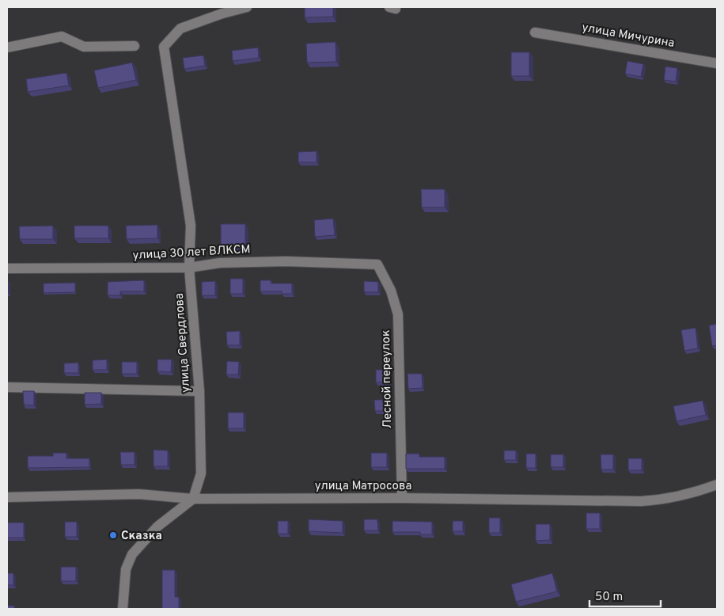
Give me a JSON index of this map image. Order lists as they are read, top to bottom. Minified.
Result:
{"streets":{"street":["улица Мичурина","улица 30 лет ВЛКСМ","улица Свердлова","Лесной переулок","улица Матросова"]},"crossings":[["улица 30 лет ВЛКСМ","улица Свердлова"],["улица 30 лет ВЛКСМ","Лесной переулок"],["улица Свердлова","улица Матросова"],["Лесной переулок","улица Матросова"]],"places":["Сказка"],"scale_bar":"50 m"}
